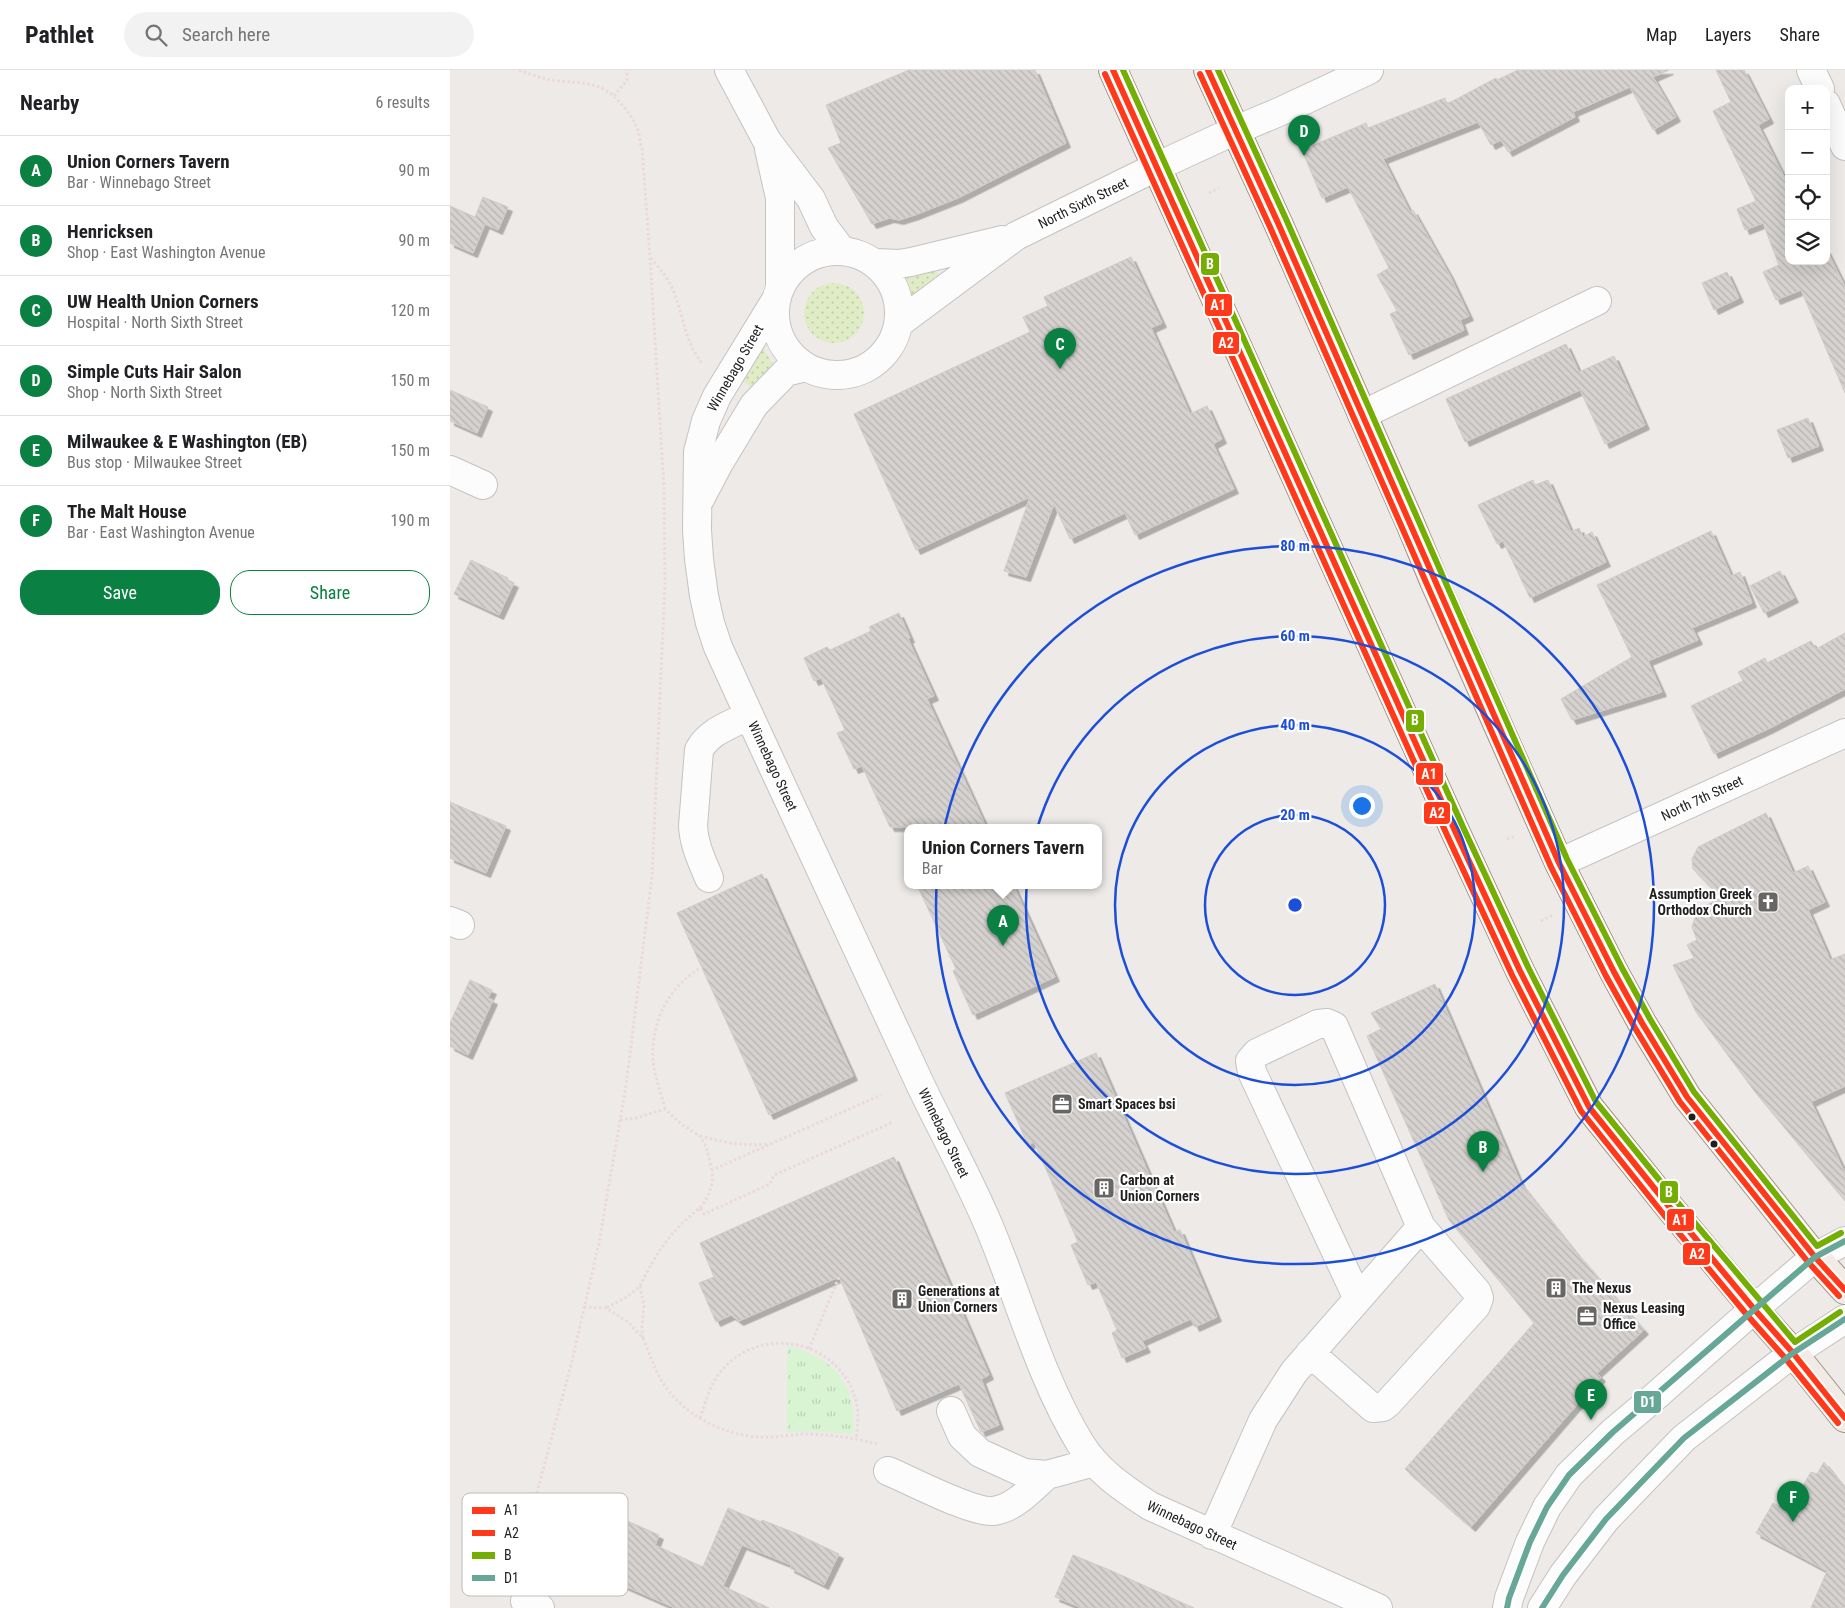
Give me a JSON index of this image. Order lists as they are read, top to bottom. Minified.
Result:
{"streets":{"street":["North Sixth Street","Winnebago Street","North 7th Street"]},"crossings":[["North Sixth Street","Winnebago Street"]],"places":{"church":["Assumption Greek Orthodox Church"],"office":["Smart Spaces bsi","Nexus Leasing Office"],"building":["Carbon at Union Corners","The Nexus","Generations at Union Corners"]},"lines":["transit line A1","transit line B","transit line A2","transit line D1"],"legend":["A1","A2","B","D1"],"page":{"header":"Pathlet","search":"Search here","nav":["Map","Layers","Share"],"heading":["Nearby","6 results"],"map_buttons":["+","−"],"pins":["D","C","A","B","E","F"],"list":[{"mark":"A","name":"Union Corners Tavern","note":"Bar · Winnebago Street","value":"90 m"},{"mark":"B","name":"Henricksen","note":"Shop · East Washington Avenue","value":"90 m"},{"mark":"C","name":"UW Health Union Corners","note":"Hospital · North Sixth Street","value":"120 m"},{"mark":"D","name":"Simple Cuts Hair Salon","note":"Shop · North Sixth Street","value":"150 m"},{"mark":"E","name":"Milwaukee & E Washington (EB)","note":"Bus stop · Milwaukee Street","value":"150 m"},{"mark":"F","name":"The Malt House","note":"Bar · East Washington Avenue","value":"190 m"}],"buttons":["Save","Share"],"popup":["Union Corners Tavern","Bar"]},"rings":["80 m","60 m","40 m","20 m"]}
